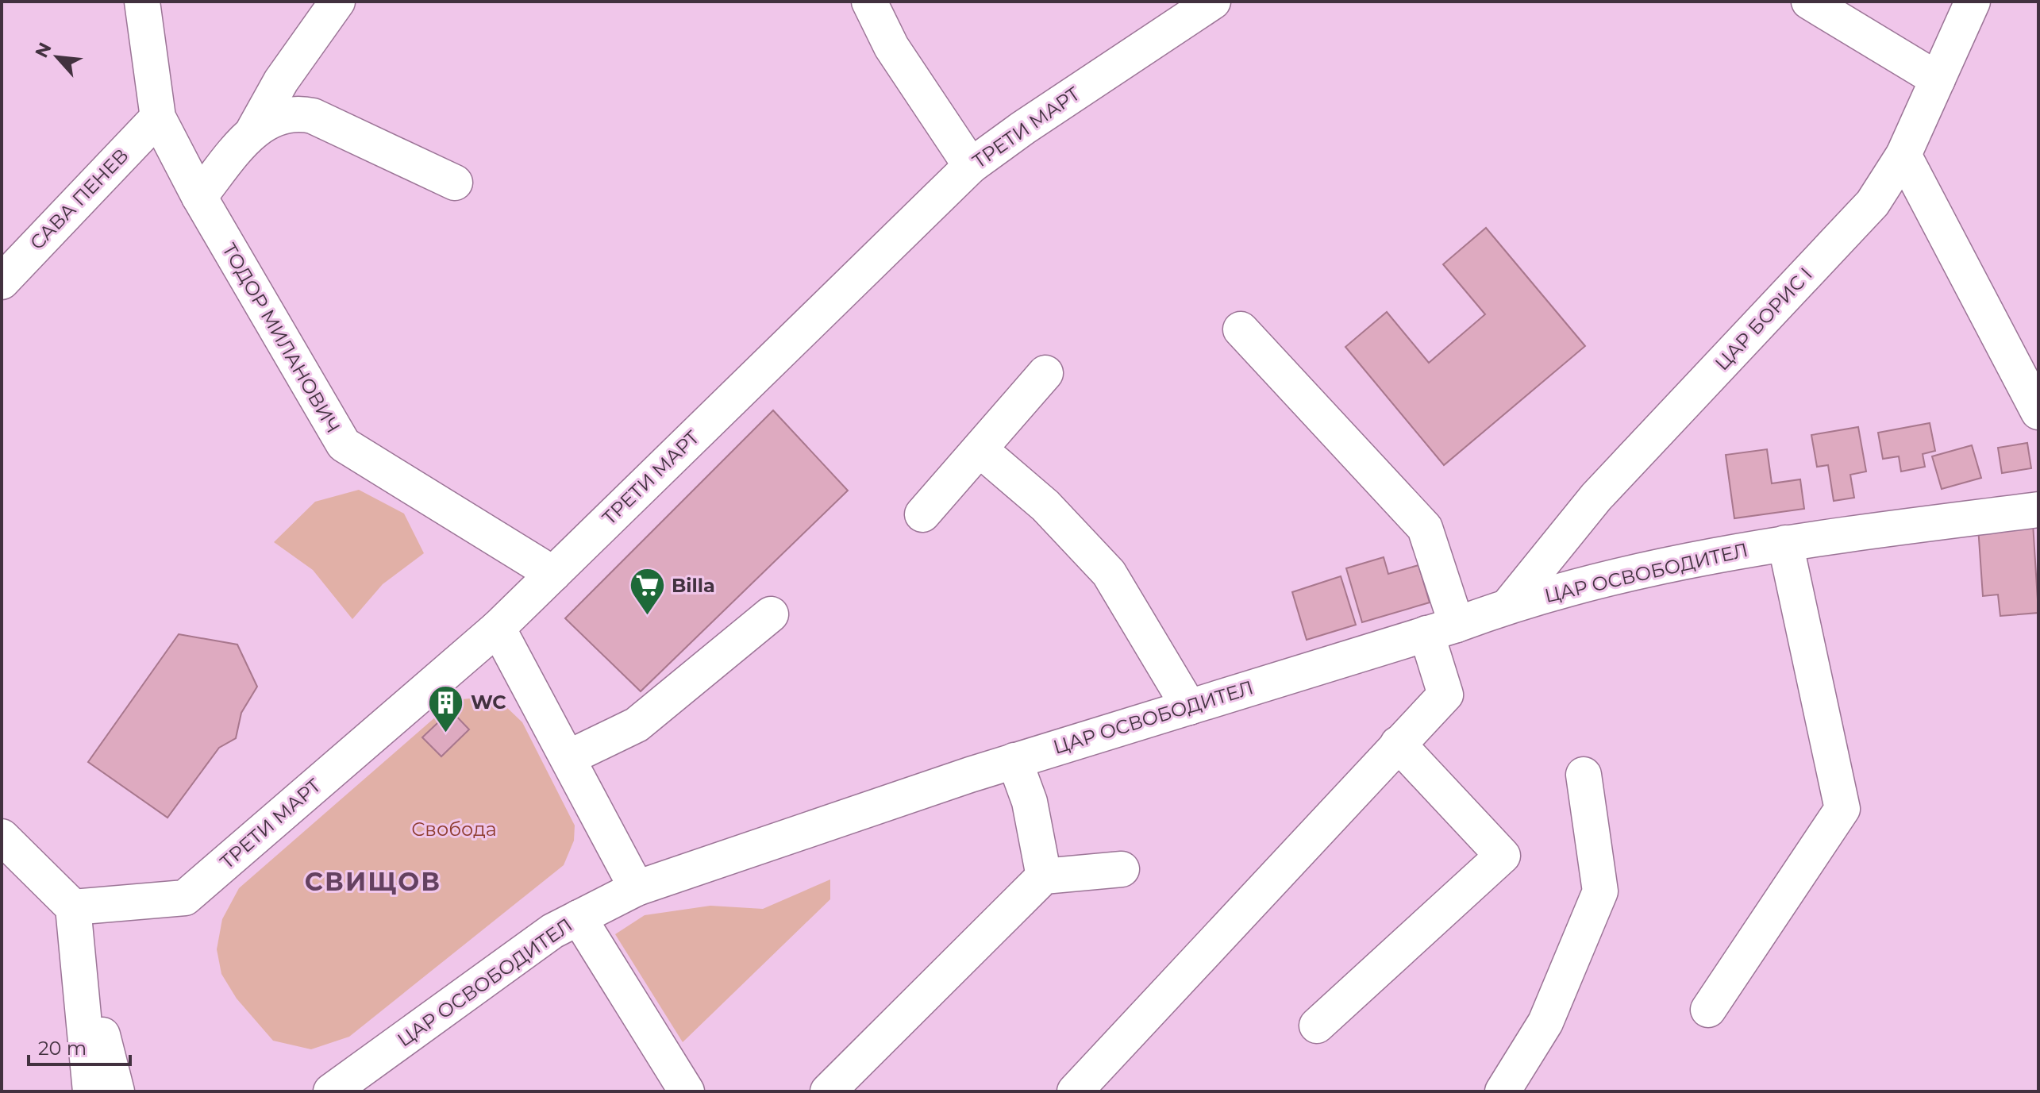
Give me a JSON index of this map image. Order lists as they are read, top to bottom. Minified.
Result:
{"streets":{"street":["ТРЕТИ МАРТ","САВА ПЕНЕВ","ЦАР БОРИС I","ТОДОР МИЛАНОВИЧ","ЦАР ОСВОБОДИТЕЛ"]},"crossings":[["ТРЕТИ МАРТ","ТОДОР МИЛАНОВИЧ"],["САВА ПЕНЕВ","ТОДОР МИЛАНОВИЧ"],["ЦАР БОРИС I","ЦАР ОСВОБОДИТЕЛ"]],"districts":["СВИЩОВ"],"parks":["Свобода"],"places":{"supermarket":["Billa"],"building":["WC"]},"scale_bar":"20 m","north":"top left"}
